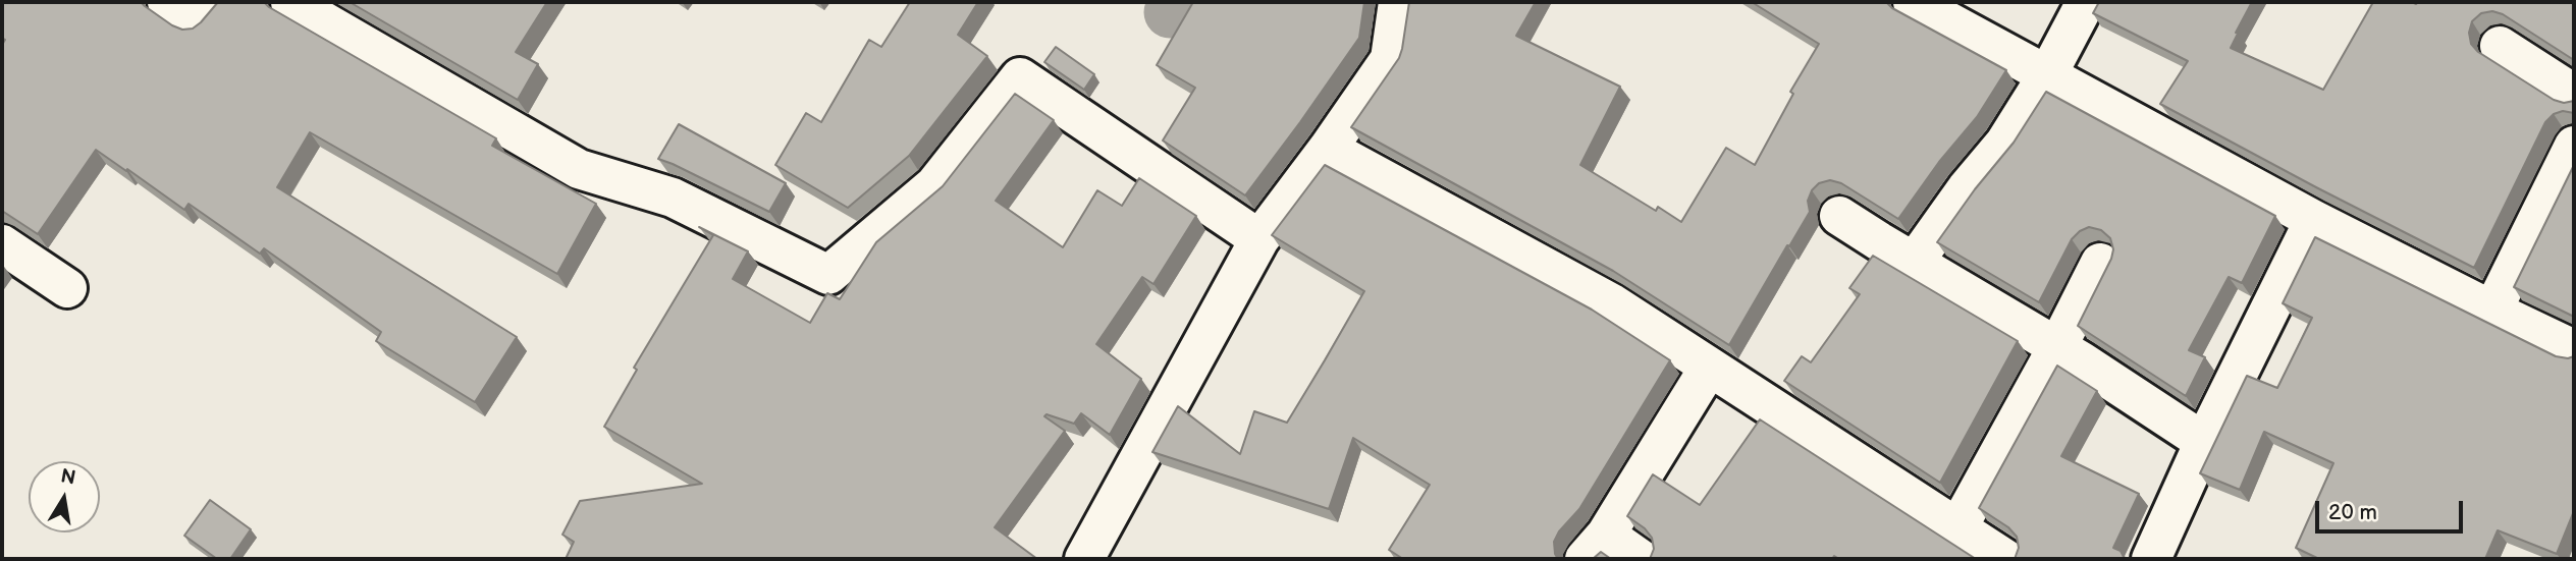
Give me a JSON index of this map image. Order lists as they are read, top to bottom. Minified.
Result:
{"scale_bar":"20 m","north":"top"}
